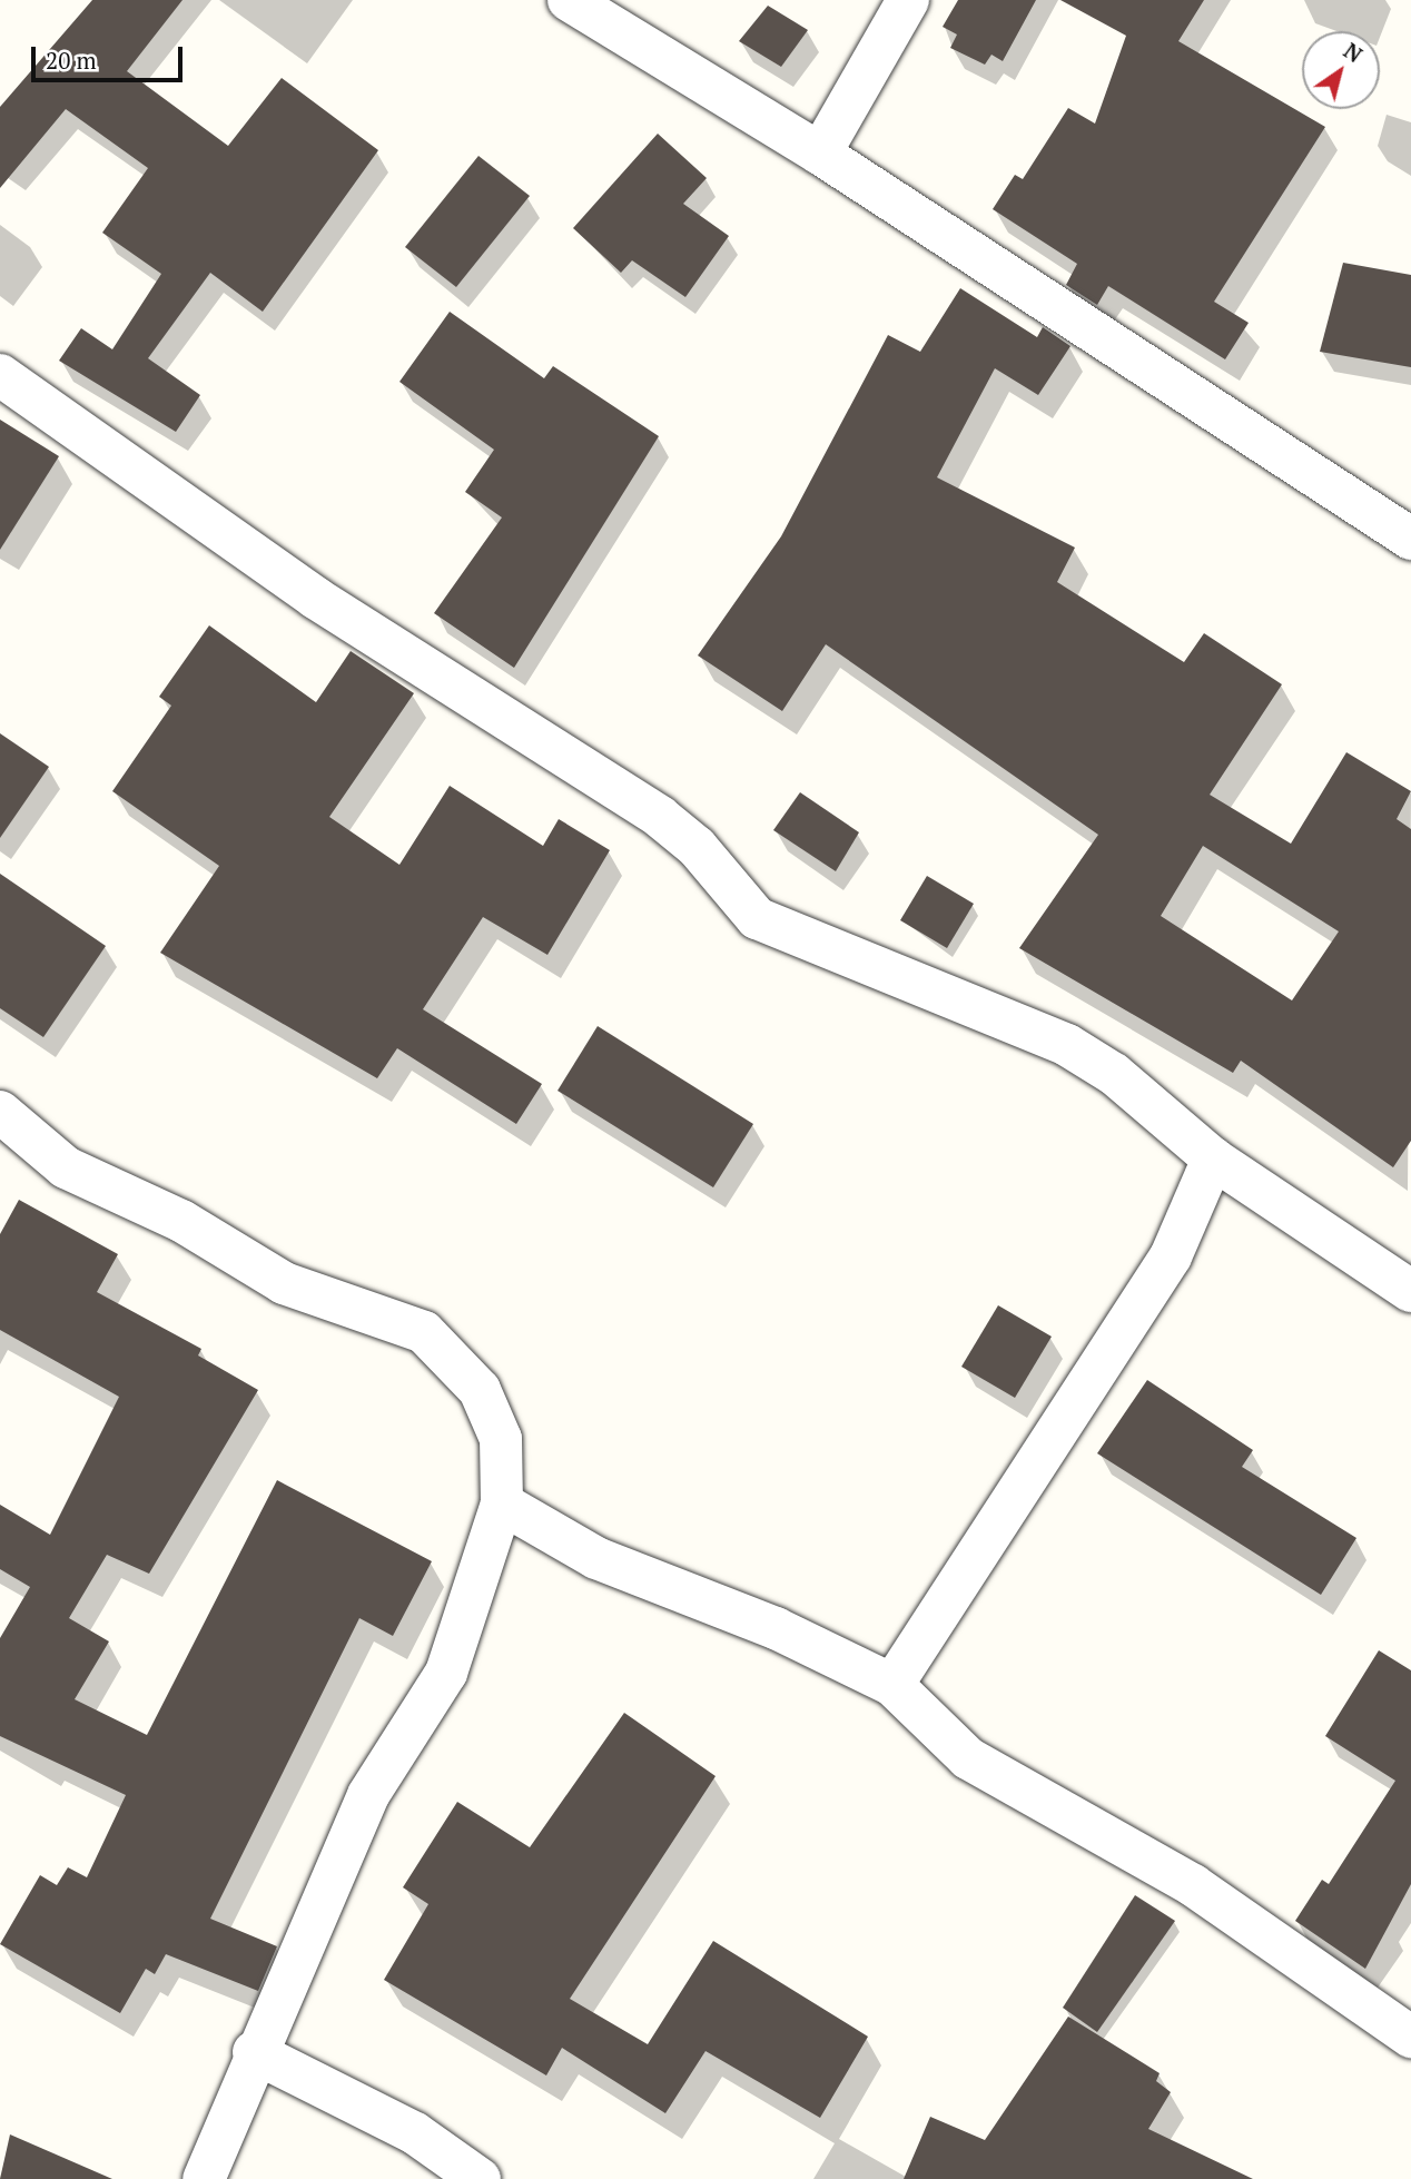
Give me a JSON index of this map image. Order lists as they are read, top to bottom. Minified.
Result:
{"scale_bar":"20 m","north":"top right"}
